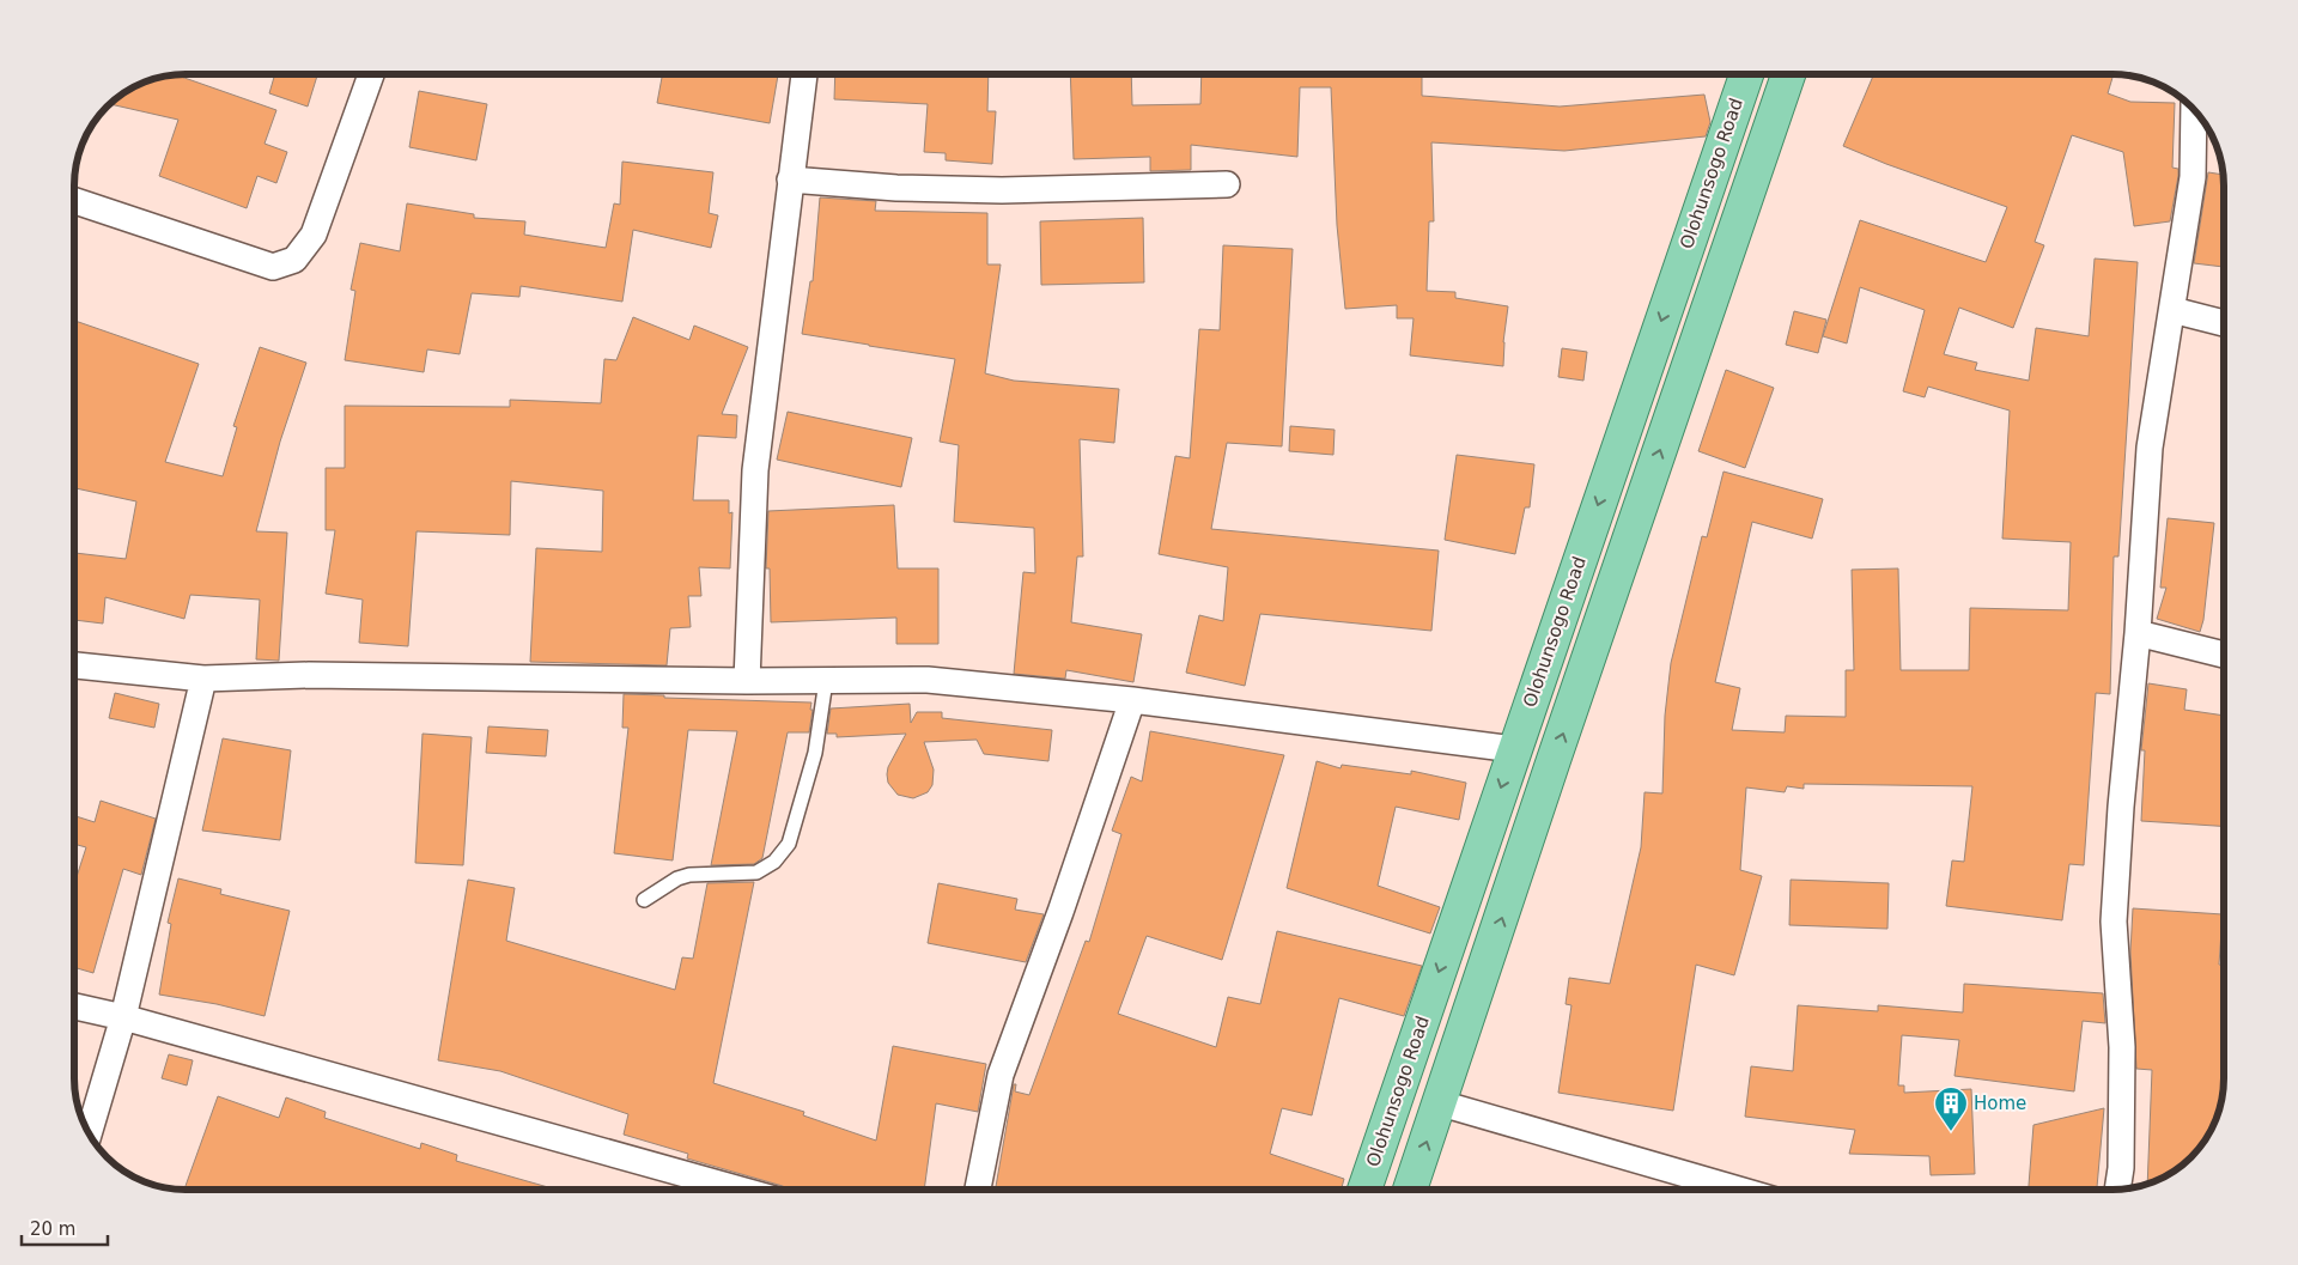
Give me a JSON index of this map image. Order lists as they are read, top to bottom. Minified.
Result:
{"streets":{"main road":["Olohunsogo Road"]},"places":{"building":["Home"]},"scale_bar":"20 m"}
